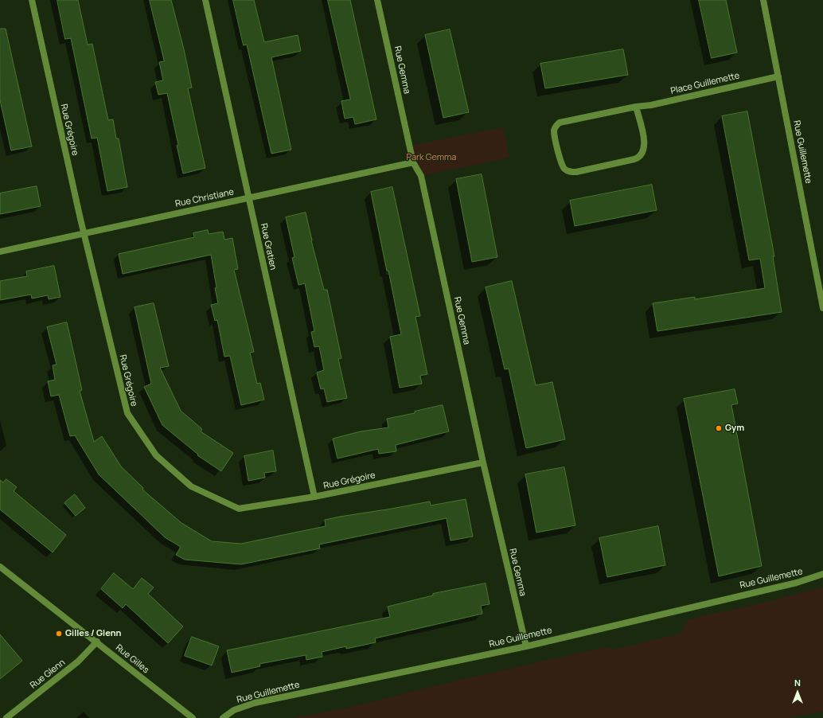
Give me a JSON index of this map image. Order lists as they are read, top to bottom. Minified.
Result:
{"streets":{"street":["Rue Gemma","Place Guillemette","Rue Grégoire","Rue Guillemette","Rue Christiane","Rue Gratien","Rue Gilles","Rue Glenn"]},"crossings":[["Rue Gemma","Rue Grégoire"],["Rue Gemma","Rue Guillemette"],["Rue Gemma","Rue Christiane"],["Place Guillemette","Rue Guillemette"],["Rue Grégoire","Rue Christiane"],["Rue Grégoire","Rue Gratien"],["Rue Christiane","Rue Gratien"],["Rue Gilles","Rue Glenn"]],"parks":["Park Gemma"],"places":["Gym","Gilles / Glenn"],"north":"top"}
